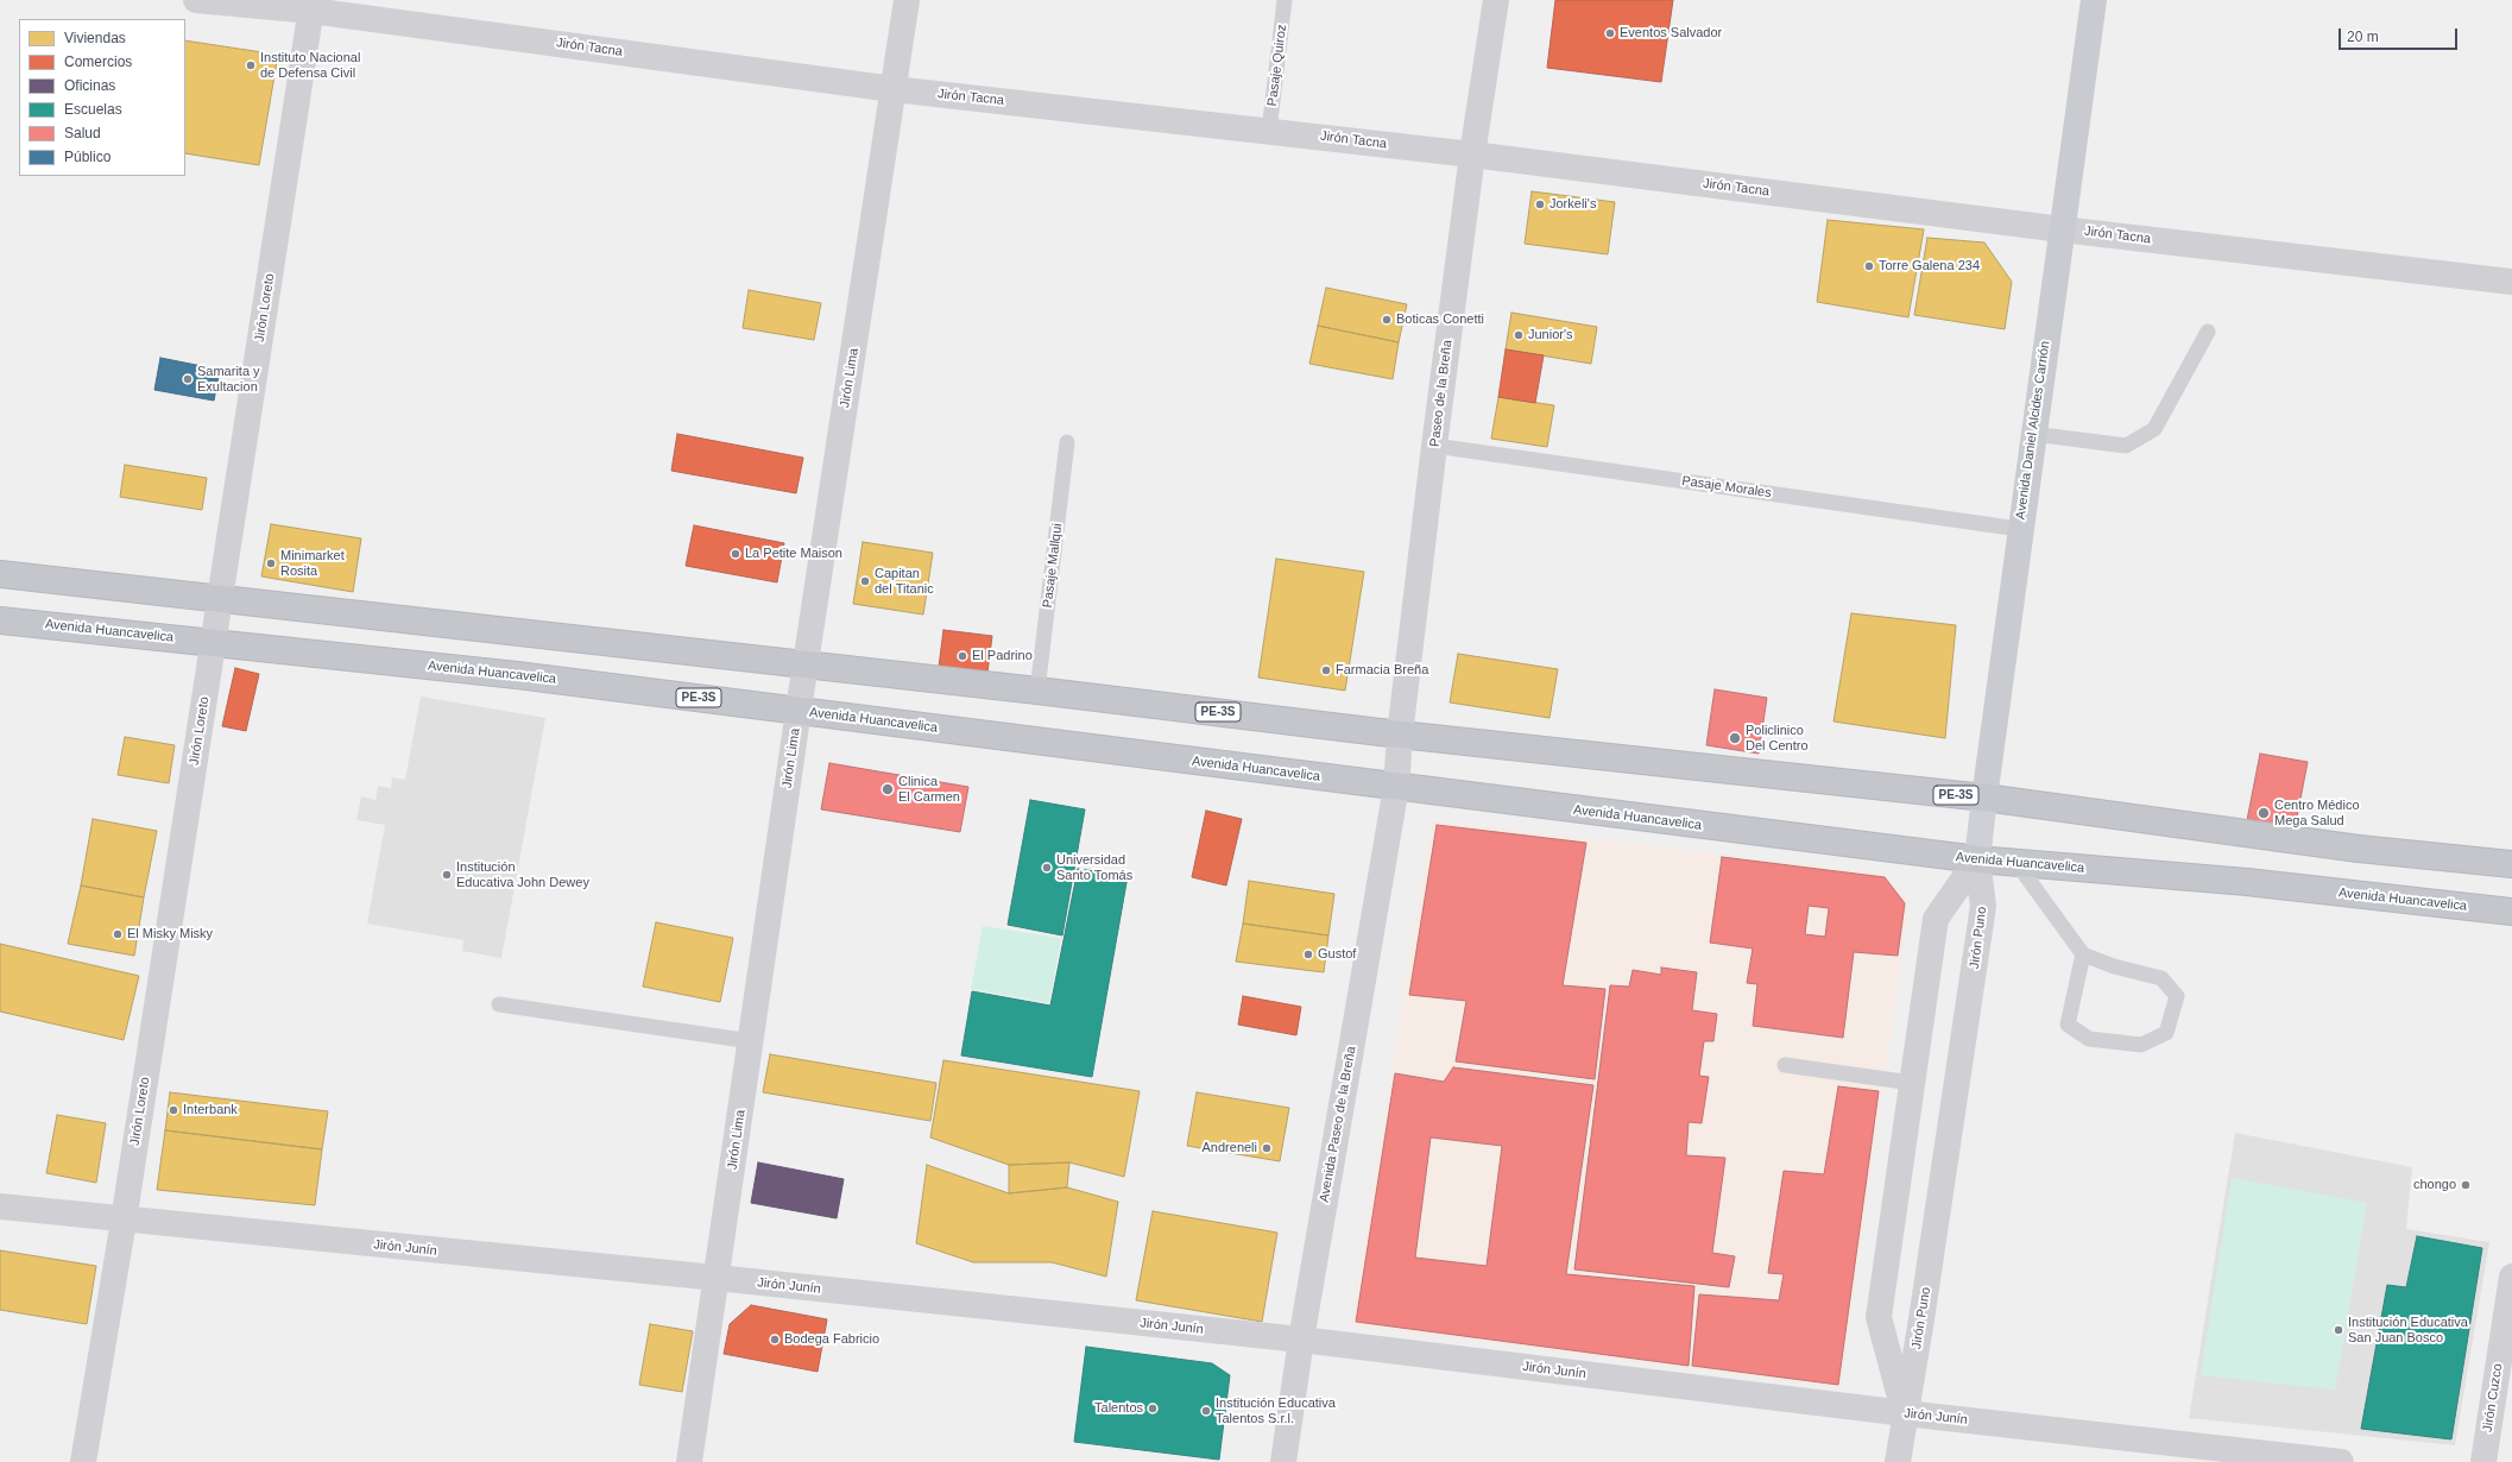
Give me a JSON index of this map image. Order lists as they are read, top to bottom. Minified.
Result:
{"streets":{"highway":["Avenida Huancavelica","PE-3S"],"main road":["Avenida Daniel Alcides Carrión"],"street":["Jirón Tacna","Jirón Loreto","Jirón Lima","Paseo de la Breña","Jirón Puno","Avenida Paseo de la Breña","Jirón Junín","Jirón Cuzco"],"lane":["Pasaje Quiroz","Pasaje Morales","Pasaje Mallqui"]},"crossings":[["Jirón Tacna","Pasaje Quiroz"],["Jirón Tacna","Jirón Loreto"],["Jirón Tacna","Jirón Lima"],["Jirón Tacna","Paseo de la Breña"],["Jirón Tacna","Avenida Daniel Alcides Carrión"],["Jirón Loreto","Avenida Huancavelica"],["Jirón Loreto","PE-3S"],["Jirón Loreto","Jirón Junín"],["Jirón Lima","Avenida Huancavelica"],["Jirón Lima","PE-3S"],["Jirón Lima","Jirón Junín"],["Paseo de la Breña","Pasaje Morales"],["Paseo de la Breña","Avenida Huancavelica"],["Paseo de la Breña","PE-3S"],["Paseo de la Breña","Avenida Paseo de la Breña"],["Avenida Daniel Alcides Carrión","Pasaje Morales"],["Avenida Daniel Alcides Carrión","Avenida Huancavelica"],["Avenida Daniel Alcides Carrión","PE-3S"],["Avenida Daniel Alcides Carrión","Jirón Puno"],["Pasaje Mallqui","PE-3S"],["Avenida Huancavelica","Jirón Puno"],["Avenida Huancavelica","Avenida Paseo de la Breña"],["Jirón Puno","Jirón Junín"],["Avenida Paseo de la Breña","Jirón Junín"]],"places":["Eventos Salvador","Instituto Nacional de Defensa Civil","Jorkeli's","Torre Galena 234","Boticas Conetti","Junior's","Samarita y Exultacion","La Petite Maison","Minimarket Rosita","Capitan del Titanic","El Padrino","Farmacia Breña","Policlinico Del Centro","Clinica El Carmen","Centro Médico Mega Salud","Universidad Santo Tomás","Institución Educativa John Dewey","El Misky Misky","Gustof","Interbank","Andreneli","chongo","Institución Educativa San Juan Bosco","Bodega Fabricio","Talentos","Institución Educativa Talentos S.r.l."],"legend":["Viviendas","Comercios","Oficinas","Escuelas","Salud","Público"],"scale_bar":"20 m"}
